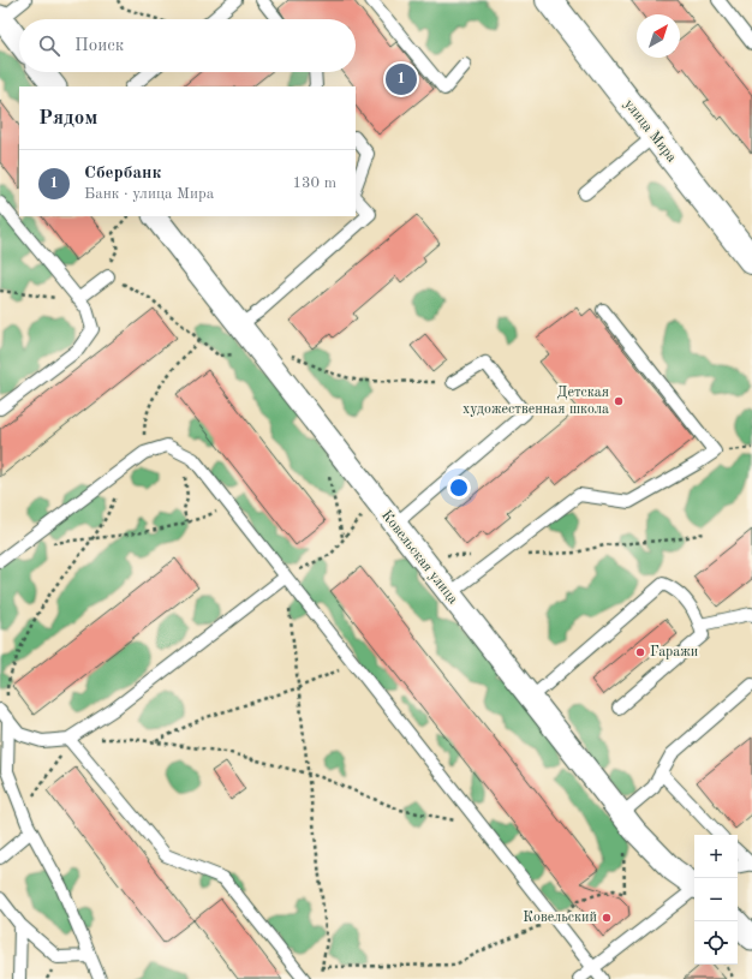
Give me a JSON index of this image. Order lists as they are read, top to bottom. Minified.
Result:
{"streets":{"main road":["улица Мира"],"street":["Ковельская улица"]},"places":["Детская художественная школа","Гаражи","Ковельский"],"north":"top right","page":{"search":"Поиск","pins":"1","heading":"Рядом","list":[{"mark":"1","name":"Сбербанк","note":"Банк · улица Мира","value":"130 m"}],"map_buttons":["+","−"]}}
